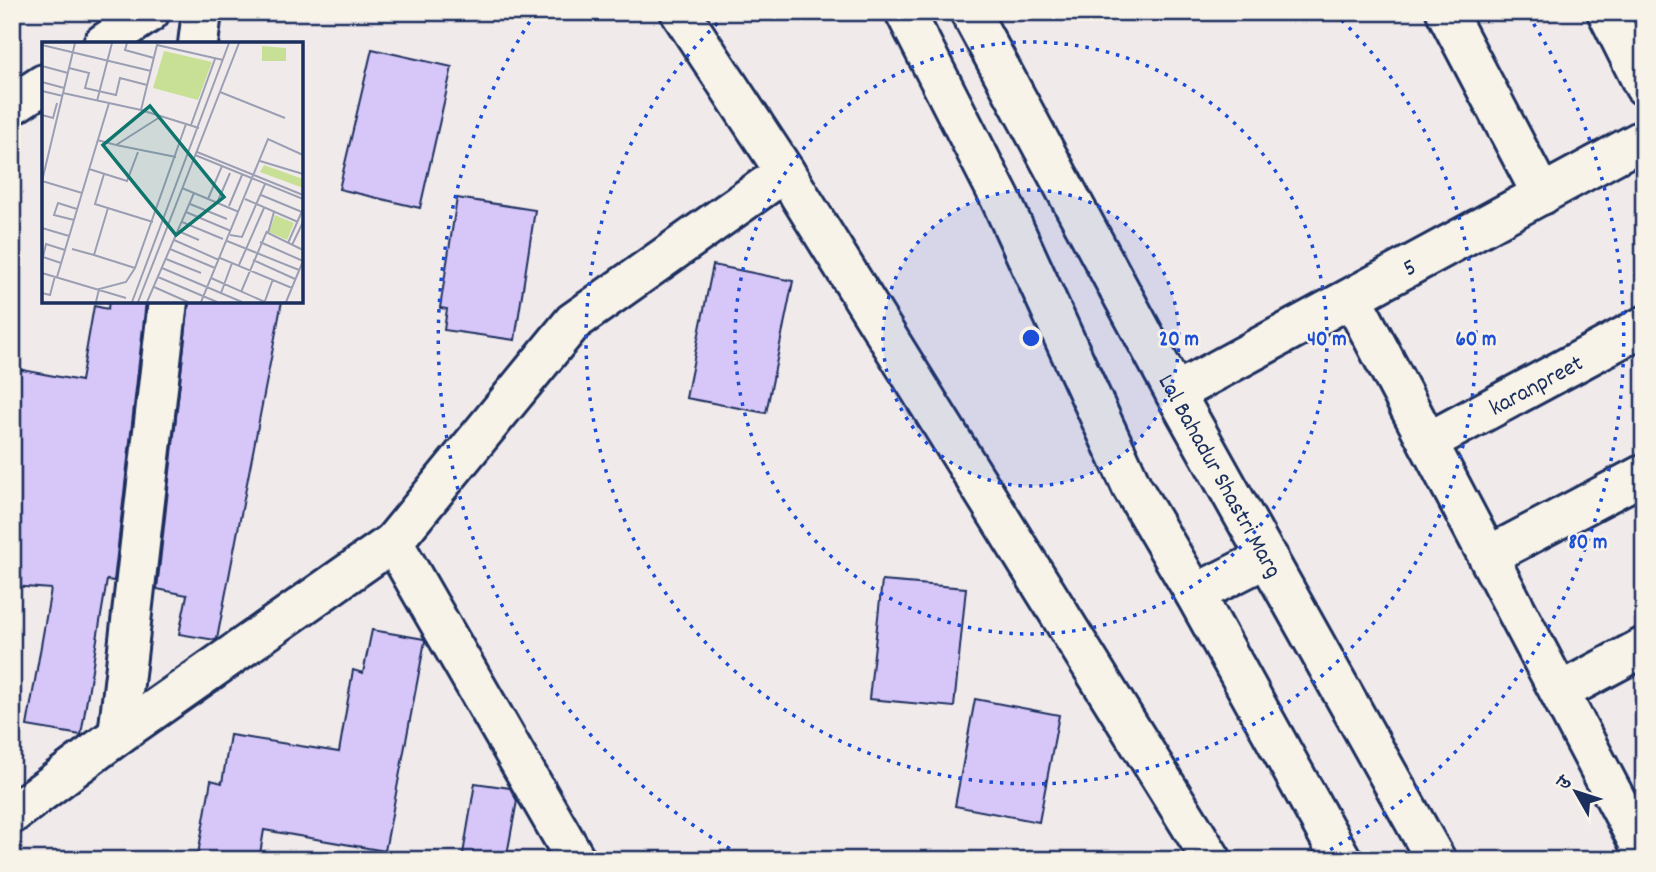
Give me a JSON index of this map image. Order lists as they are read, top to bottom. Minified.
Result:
{"streets":{"street":["5","karanpreet","Lal Bahadur Shastri Marg"]},"crossings":[["5","Lal Bahadur Shastri Marg"]],"north":"top left","rings":["20 m","40 m","60 m","80 m"]}
